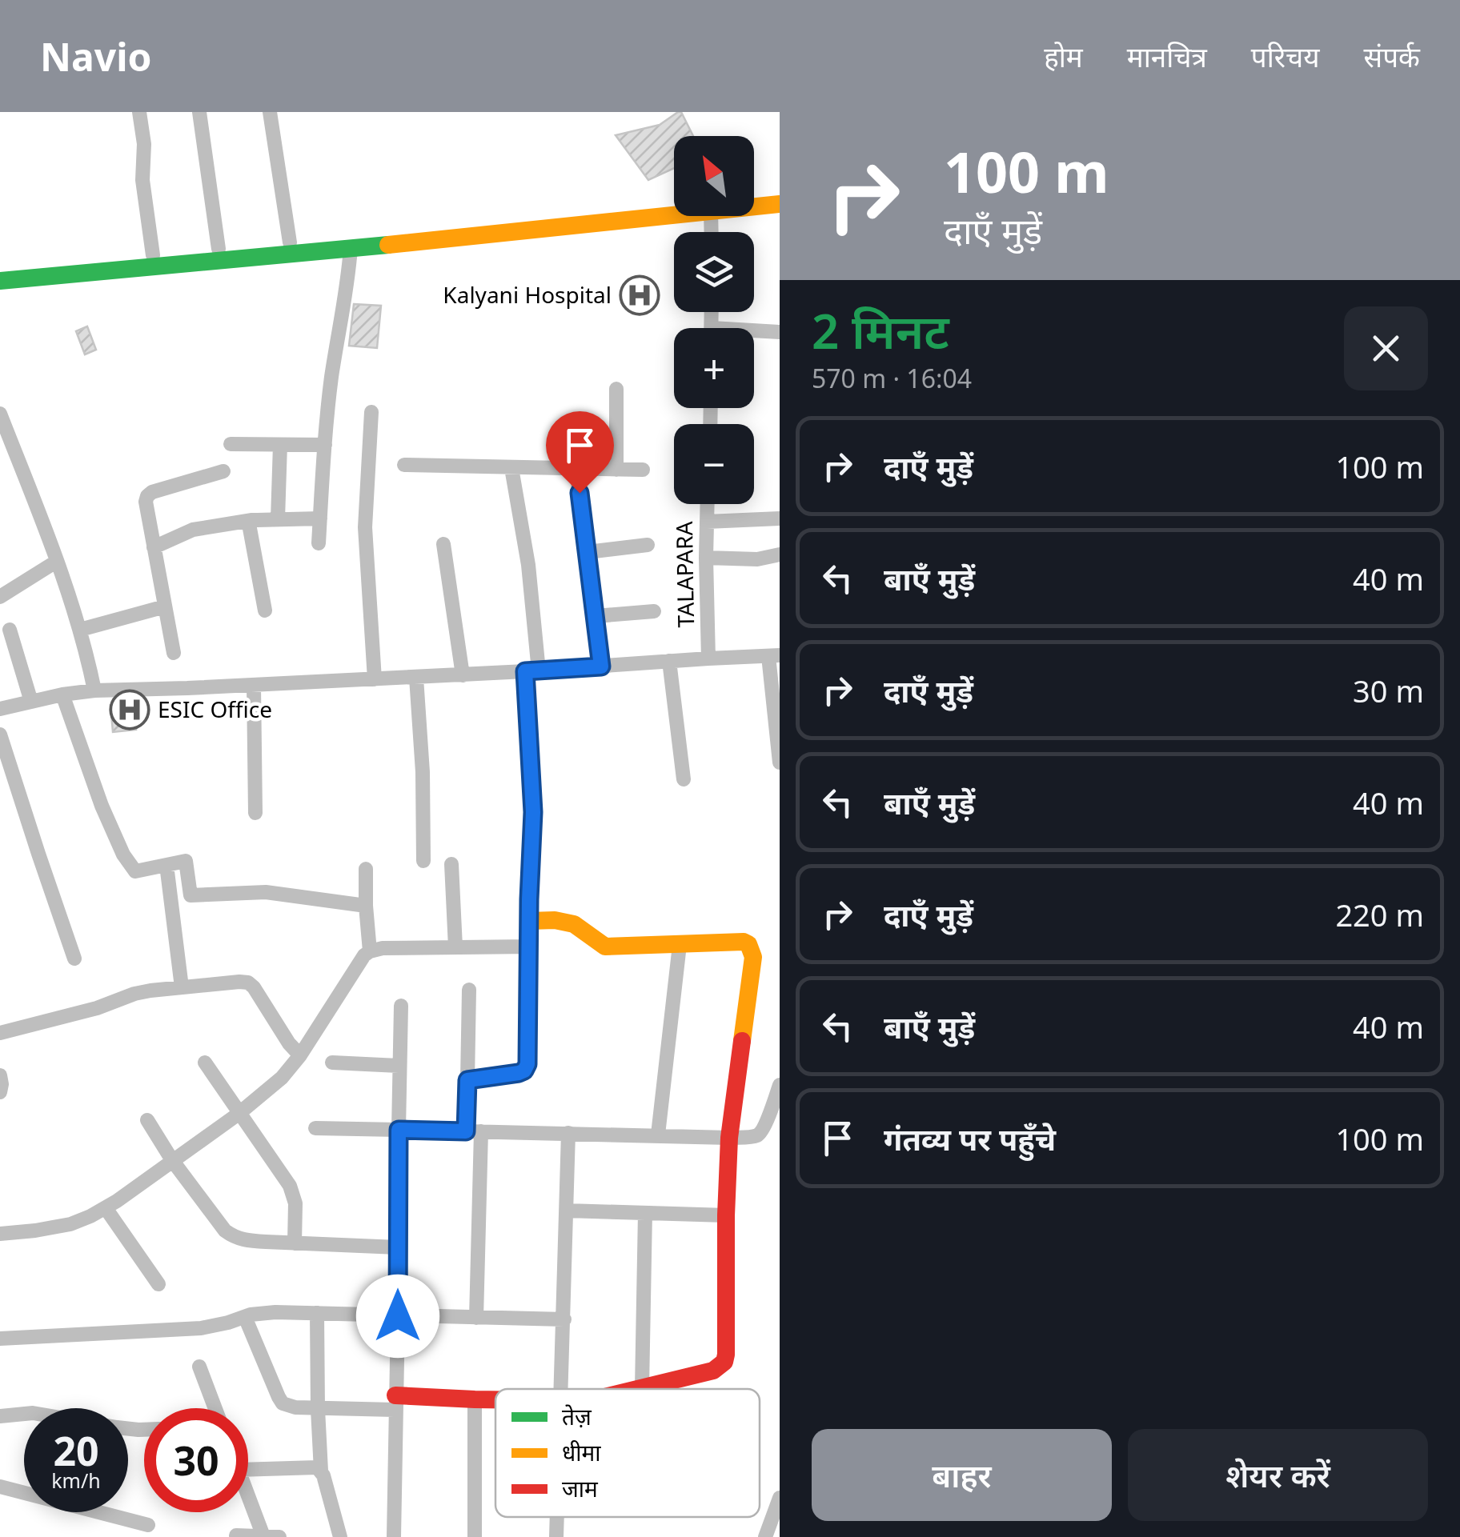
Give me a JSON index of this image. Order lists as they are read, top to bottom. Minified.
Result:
{"streets":{"street":["TALAPARA"]},"places":{"hospital":["Kalyani Hospital","ESIC Office"]},"legend":["तेज़","धीमा","जाम"],"north":"top left","page":{"header":"Navio","nav":["होम","मानचित्र","परिचय","संपर्क"],"turn":["100 m","दाएँ मुड़ें"],"map_buttons":["+","−"],"heading":["2 मिनट","570 m · 16:04"],"list":[{"name":"दाएँ मुड़ें","value":"100 m"},{"name":"बाएँ मुड़ें","value":"40 m"},{"name":"दाएँ मुड़ें","value":"30 m"},{"name":"बाएँ मुड़ें","value":"40 m"},{"name":"दाएँ मुड़ें","value":"220 m"},{"name":"बाएँ मुड़ें","value":"40 m"},{"name":"गंतव्य पर पहुँचे","value":"100 m"}],"speed":"20 km/h","limit":"30","buttons":["बाहर","शेयर करें"]}}
